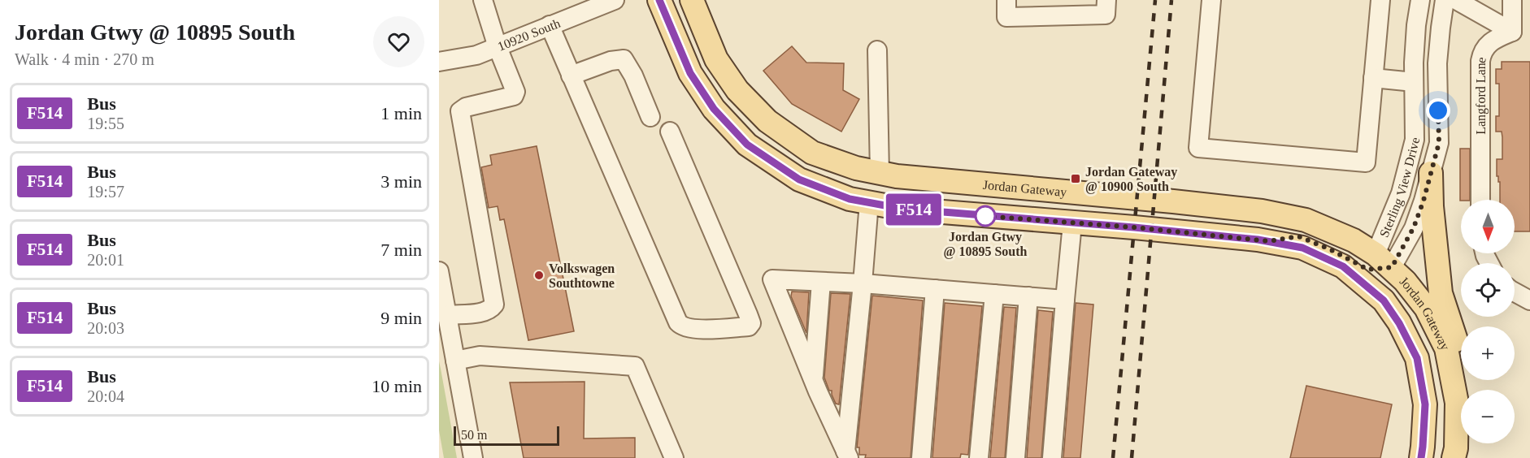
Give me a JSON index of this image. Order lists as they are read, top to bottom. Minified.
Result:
{"streets":{"main road":["Jordan Gateway"],"street":["10920 South","Langford Lane","Sterling View Drive"]},"crossings":[["Sterling View Drive","Jordan Gateway"]],"places":{"transit":["Jordan Gateway @ 10900 South"],"other":["Jordan Gtwy @ 10895 South","Volkswagen Southtowne"]},"lines":["bus line F514"],"scale_bar":"50 m","north":"bottom","page":{"heading":["Jordan Gtwy @ 10895 South","Walk · 4 min · 270 m"],"on_map":"F514","list":[{"mark":"F514","name":"Bus","note":"19:55","value":"1 min"},{"mark":"F514","name":"Bus","note":"19:57","value":"3 min"},{"mark":"F514","name":"Bus","note":"20:01","value":"7 min"},{"mark":"F514","name":"Bus","note":"20:03","value":"9 min"},{"mark":"F514","name":"Bus","note":"20:04","value":"10 min"}],"map_buttons":["+","−"],"scale":"50 m"}}
